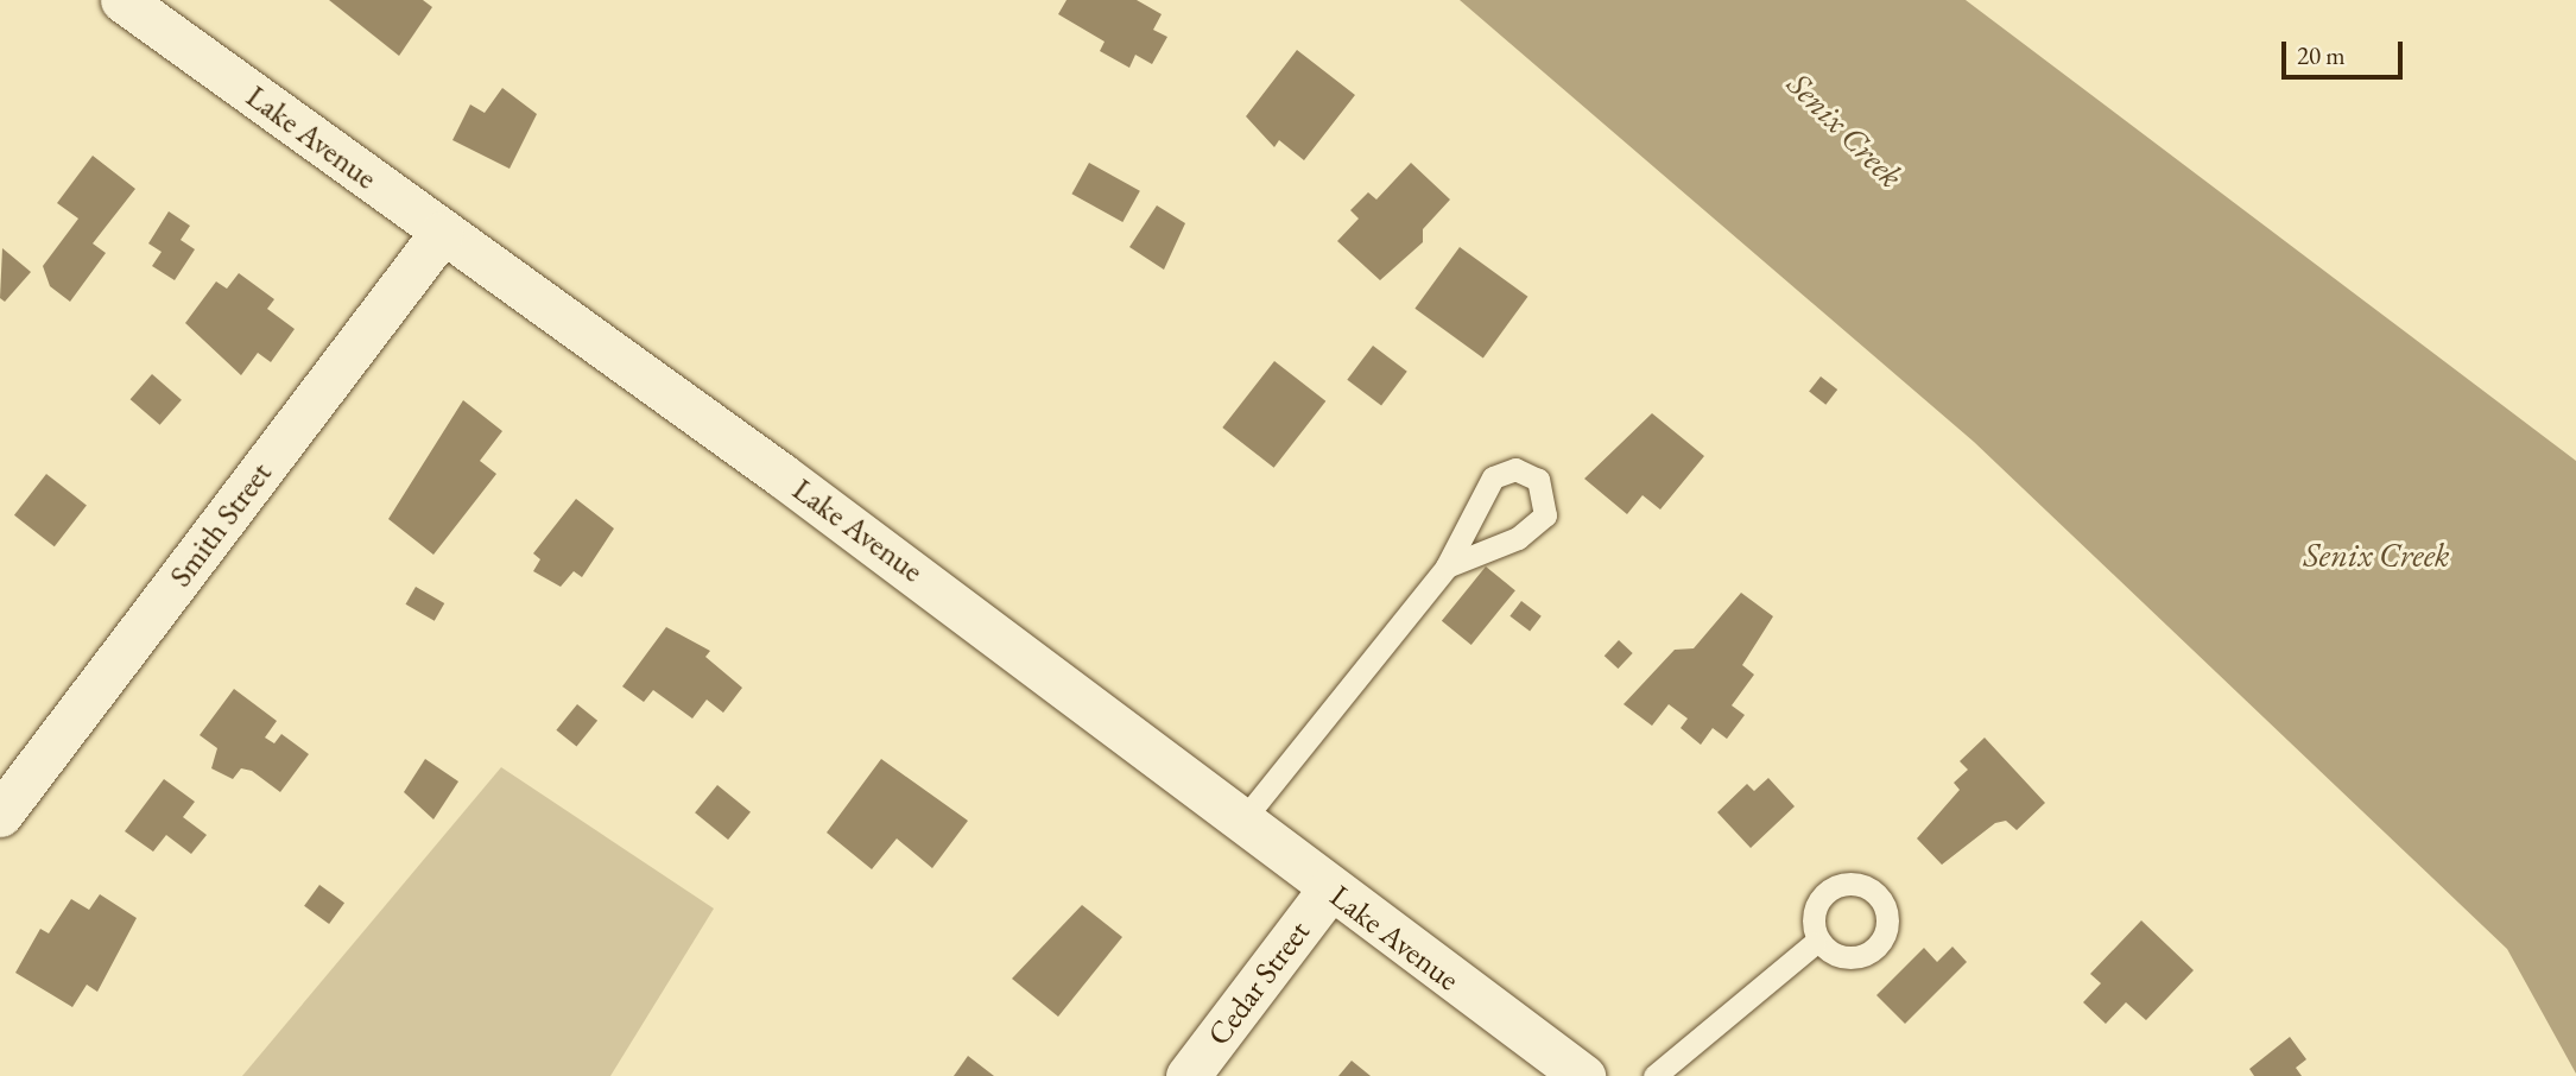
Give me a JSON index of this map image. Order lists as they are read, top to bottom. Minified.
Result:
{"streets":{"street":["Lake Avenue","Smith Street","Cedar Street"]},"crossings":[["Lake Avenue","Smith Street"],["Lake Avenue","Cedar Street"]],"water":["Senix Creek"],"scale_bar":"20 m"}
